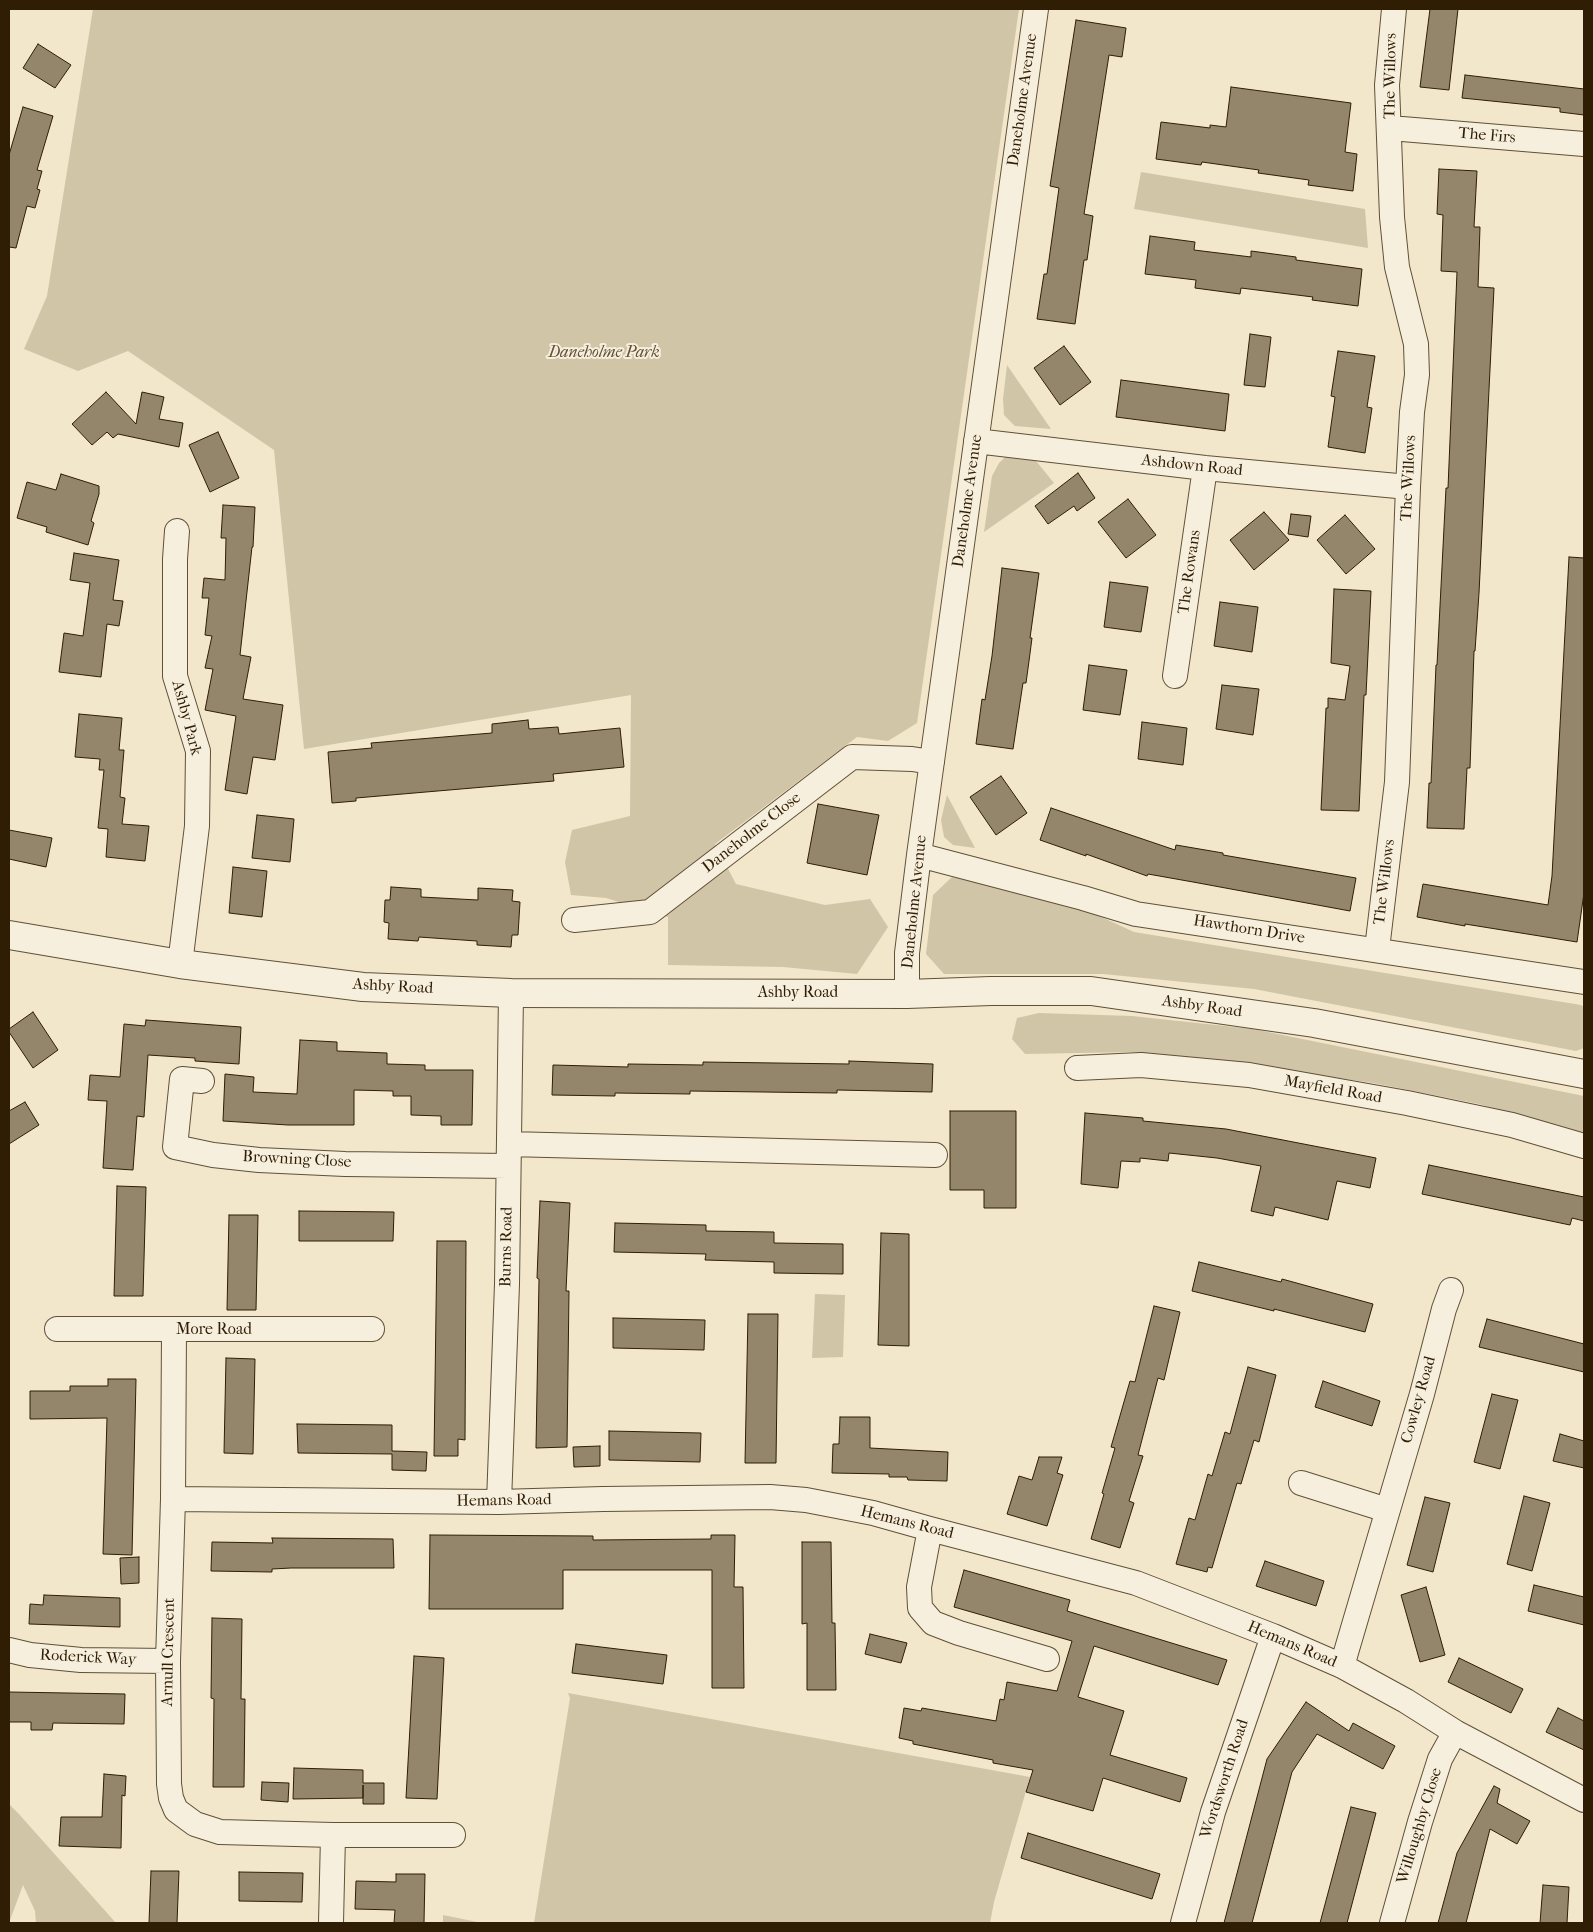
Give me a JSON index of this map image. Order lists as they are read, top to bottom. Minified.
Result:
{"streets":{"street":["The Willows","Daneholme Avenue","The Firs","Ashdown Road","The Rowans","Ashby Park","Daneholme Close","Hawthorn Drive","Ashby Road","Mayfield Road","Browning Close","Burns Road","More Road","Cowley Road","Hemans Road","Arnull Crescent","Roderick Way","Wordsworth Road","Willoughby Close"]},"crossings":[["The Willows","The Firs"],["The Willows","Ashdown Road"],["The Willows","Hawthorn Drive"],["Daneholme Avenue","Ashdown Road"],["Daneholme Avenue","Daneholme Close"],["Daneholme Avenue","Hawthorn Drive"],["Daneholme Avenue","Ashby Road"],["Ashdown Road","The Rowans"],["Ashby Park","Ashby Road"],["Ashby Road","Burns Road"],["Browning Close","Burns Road"],["Burns Road","Hemans Road"],["More Road","Arnull Crescent"],["Cowley Road","Hemans Road"],["Hemans Road","Arnull Crescent"],["Hemans Road","Wordsworth Road"],["Hemans Road","Willoughby Close"],["Arnull Crescent","Roderick Way"]],"parks":["Daneholme Park"]}
